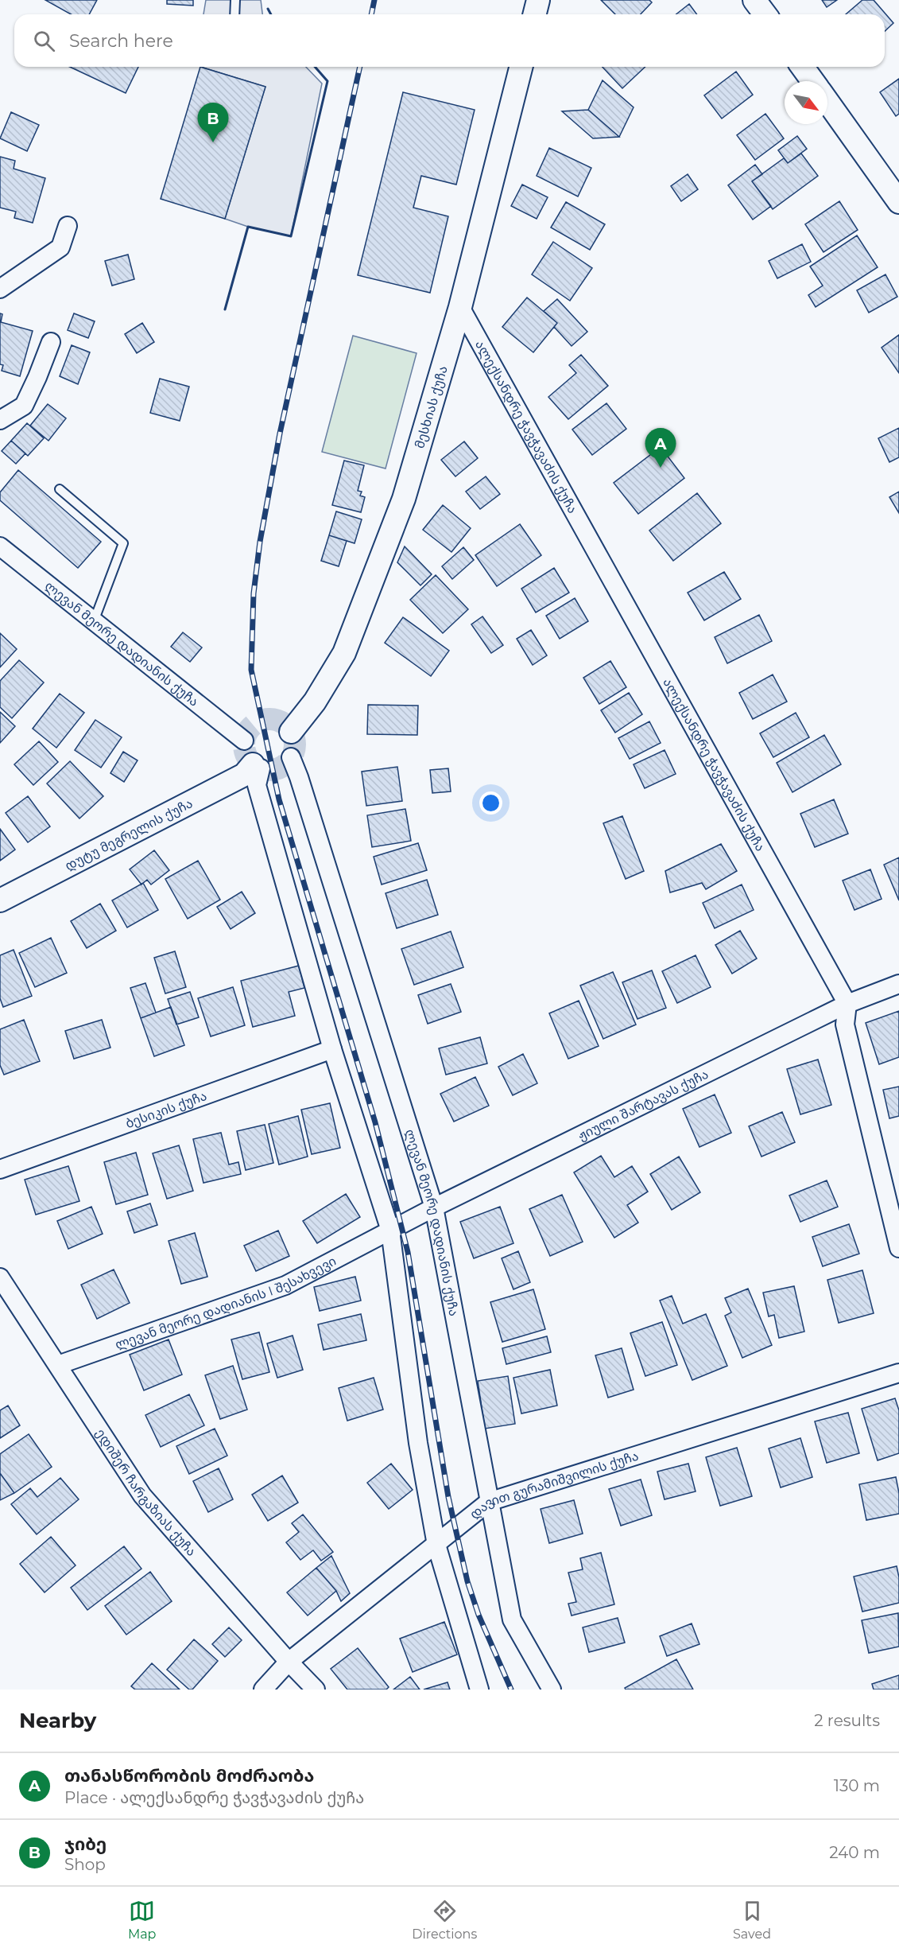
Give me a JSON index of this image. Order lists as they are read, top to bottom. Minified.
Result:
{"streets":{"street":["მესხიას ქუჩა","ალექსანდრე ჭავჭავაძის ქუჩა","ლევან მეორე დადიანის ქუჩა","დუტუ მეგრელის ქუჩა","ჟიული შარტავას ქუჩა","ბესიკის ქუჩა","ლევან მეორე დადიანის I შესახვევი","დავით გურამიშვილის ქუჩა","ედიშერ ჩარგაზიას ქუჩა"]},"crossings":[["მესხიას ქუჩა","ალექსანდრე ჭავჭავაძის ქუჩა"],["ალექსანდრე ჭავჭავაძის ქუჩა","ჟიული შარტავას ქუჩა"],["ლევან მეორე დადიანის ქუჩა","ჟიული შარტავას ქუჩა"],["ლევან მეორე დადიანის ქუჩა","დავით გურამიშვილის ქუჩა"],["ჟიული შარტავას ქუჩა","ლევან მეორე დადიანის I შესახვევი"],["ლევან მეორე დადიანის I შესახვევი","ედიშერ ჩარგაზიას ქუჩა"],["დავით გურამიშვილის ქუჩა","ედიშერ ჩარგაზიას ქუჩა"]],"north":"bottom right","page":{"search":"Search here","pins":["B","A"],"heading":["Nearby","2 results"],"list":[{"mark":"A","name":"თანასწორობის მოძრაობა","note":"Place · ალექსანდრე ჭავჭავაძის ქუჩა","value":"130 m"},{"mark":"B","name":"ჯიბე","note":"Shop","value":"240 m"}],"nav":["Map","Directions","Saved"]}}
